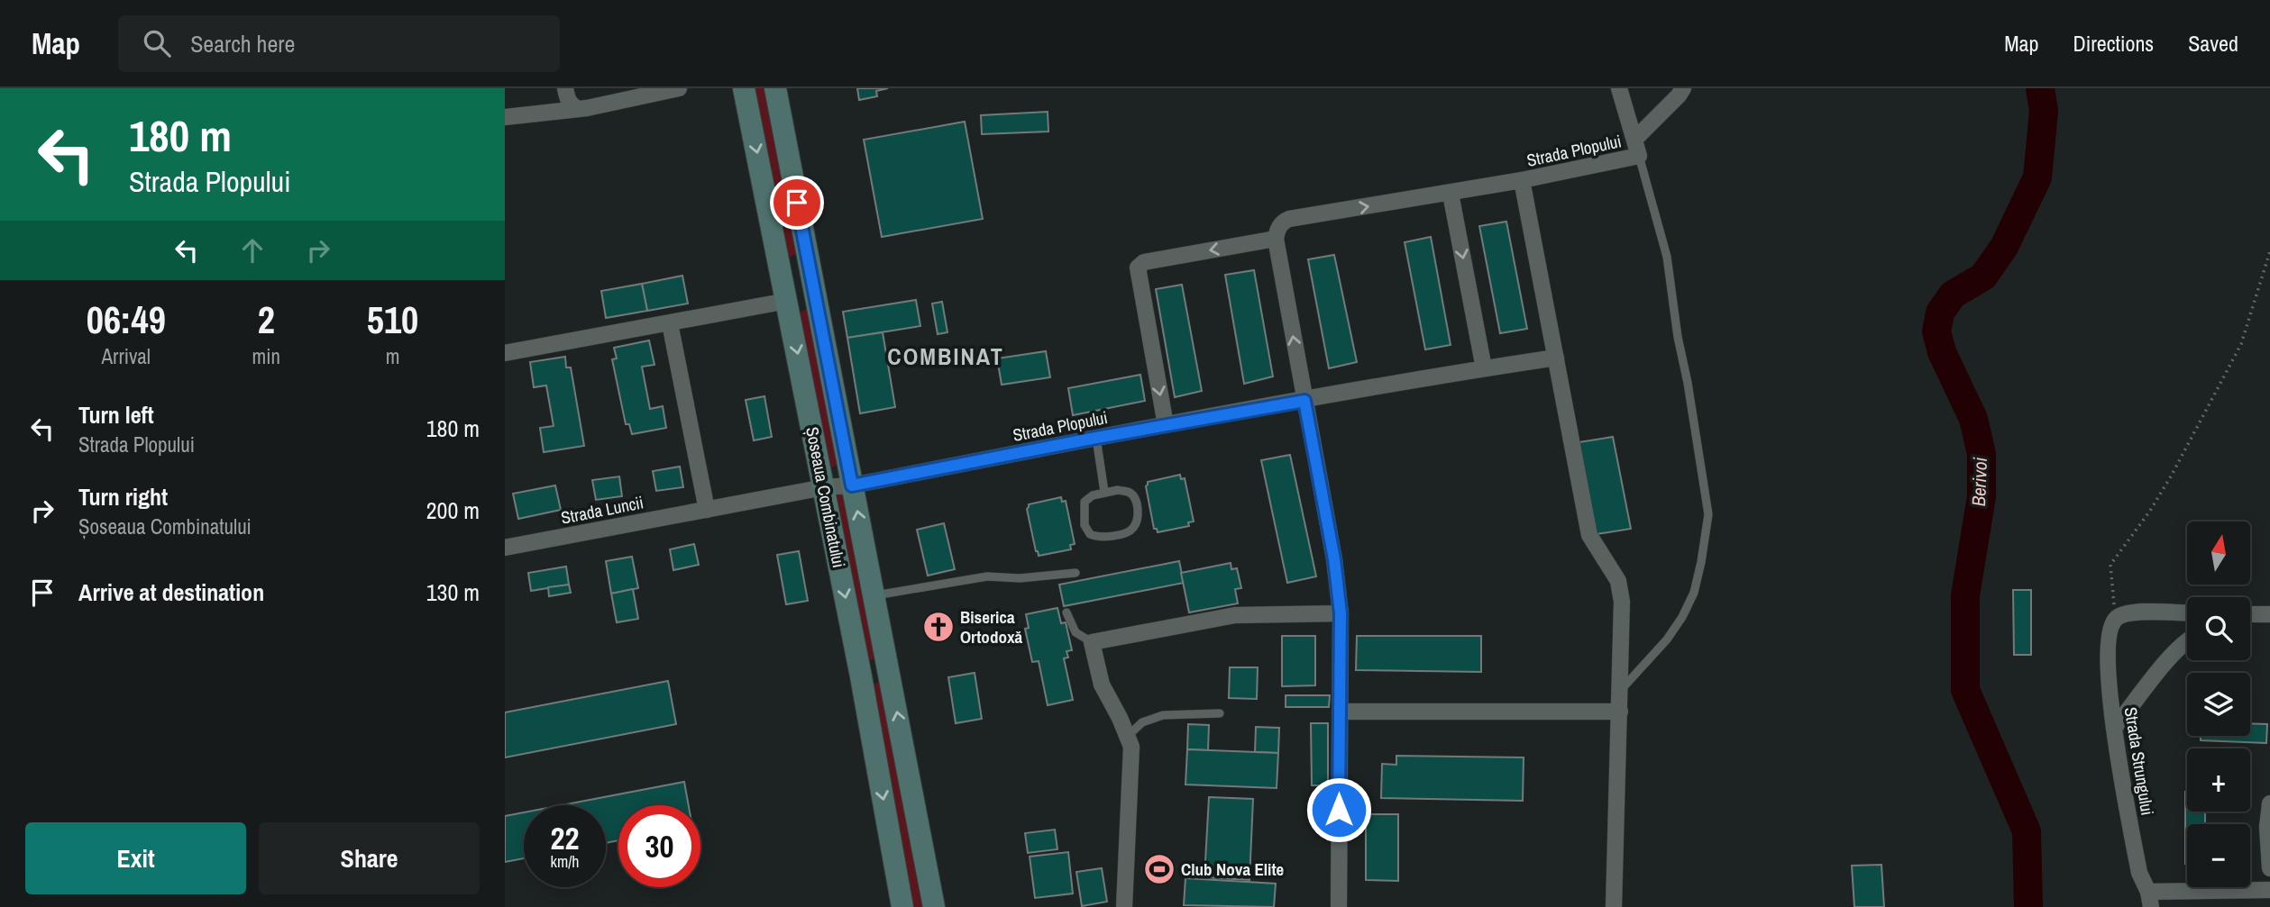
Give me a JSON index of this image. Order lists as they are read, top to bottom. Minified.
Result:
{"streets":{"main road":["Șoseaua Combinatului"],"street":["Strada Plopului","Strada Luncii","Strada Strungului"]},"crossings":[["Strada Plopului","Șoseaua Combinatului"],["Strada Plopului","Strada Luncii"],["Șoseaua Combinatului","Strada Luncii"]],"districts":["COMBINAT"],"water":["Berivoi"],"places":{"church":["Biserica Ortodoxă"],"sports":["Club Nova Elite"]},"north":"top","page":{"header":"Map","search":"Search here","nav":["Map","Directions","Saved"],"turn":["180 m","Strada Plopului"],"eta":["06:49","Arrival","2","min","510","m"],"list":[{"name":"Turn left","note":"Strada Plopului","value":"180 m"},{"name":"Turn right","note":"Șoseaua Combinatului","value":"200 m"},{"name":"Arrive at destination","value":"130 m"}],"map_buttons":["+","−"],"speed":"22 km/h","limit":"30","buttons":["Exit","Share"]}}
